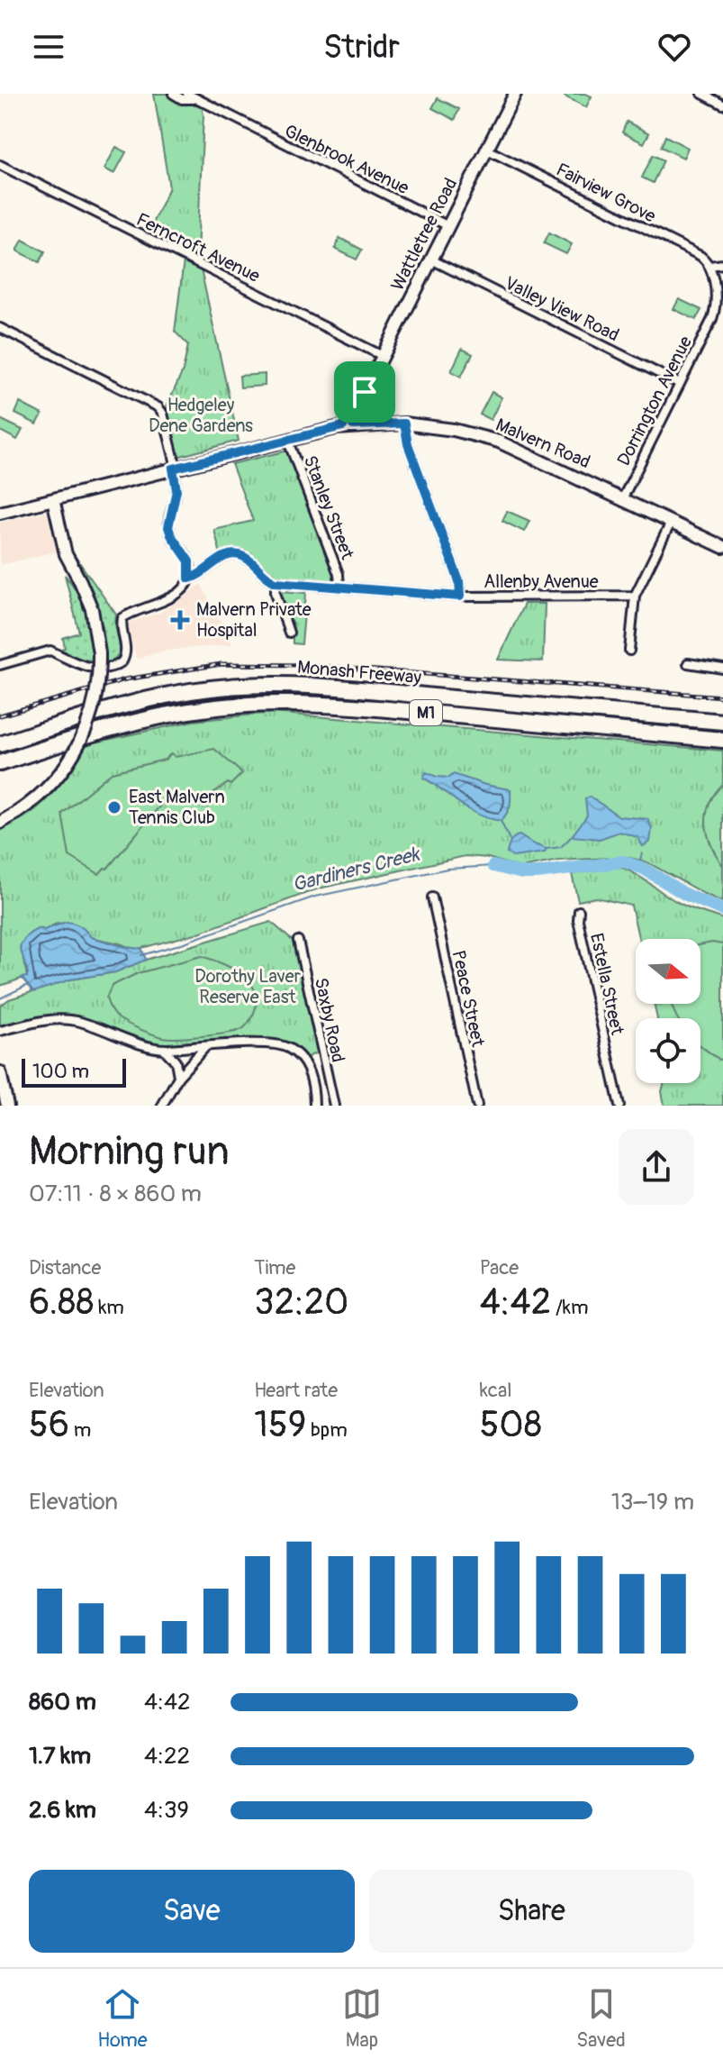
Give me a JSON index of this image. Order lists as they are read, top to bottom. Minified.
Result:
{"streets":{"highway":["Monash Freeway","M1"],"main road":["Wattletree Road","Malvern Road"],"street":["Glenbrook Avenue","Fairview Grove","Ferncroft Avenue","Valley View Road","Dorrington Avenue","Stanley Street","Allenby Avenue","Estella Street","Peace Street","Saxby Road"]},"crossings":[["Glenbrook Avenue","Wattletree Road"],["Fairview Grove","Wattletree Road"],["Fairview Grove","Dorrington Avenue"],["Wattletree Road","Ferncroft Avenue"],["Wattletree Road","Valley View Road"],["Wattletree Road","Malvern Road"],["Valley View Road","Dorrington Avenue"],["Dorrington Avenue","Malvern Road"],["Malvern Road","Stanley Street"],["Stanley Street","Allenby Avenue"]],"water":["Gardiners Creek"],"parks":["Hedgeley Dene Gardens","Dorothy Laver Reserve East"],"places":{"health":["Malvern Private Hospital"],"other":["East Malvern Tennis Club"]},"scale_bar":"100 m","north":"right","page":{"header":"Stridr","scale":"100 m","heading":["Morning run","07:11 · 8 × 860 m"],"stats":[["Distance","6.88 km"],["Time","32:20"],["Pace","4:42 /km"],["Elevation","56 m"],["Heart rate","159 bpm"],["kcal","508"]],"chart":["Elevation","13–19 m"],"list":[{"name":"860 m","note":"4:42"},{"name":"1.7 km","note":"4:22"},{"name":"2.6 km","note":"4:39"}],"buttons":["Save","Share"],"tabs":["Home","Map","Saved"]}}
